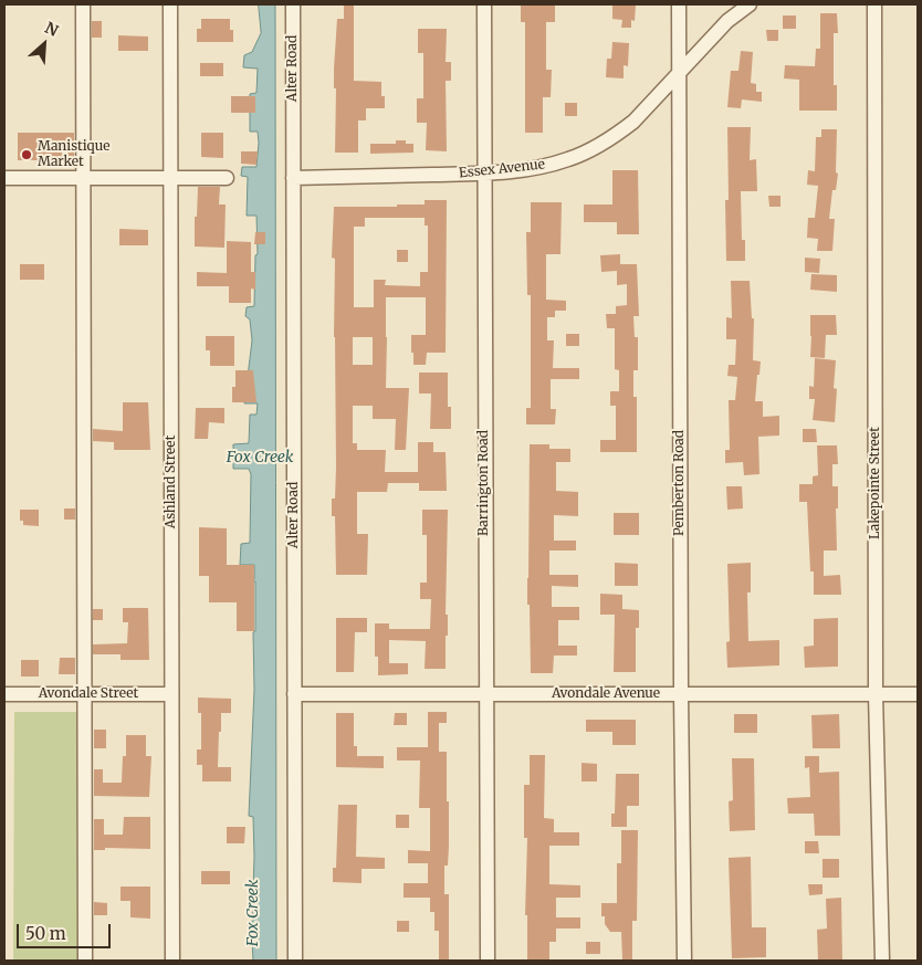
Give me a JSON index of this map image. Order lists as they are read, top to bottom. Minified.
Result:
{"streets":{"street":["Alter Road","Essex Avenue","Ashland Street","Barrington Road","Pemberton Road","Lakepointe Street","Avondale Street","Avondale Avenue"]},"crossings":[["Alter Road","Essex Avenue"],["Alter Road","Avondale Avenue"],["Essex Avenue","Barrington Road"],["Essex Avenue","Pemberton Road"],["Ashland Street","Avondale Street"],["Barrington Road","Avondale Avenue"],["Pemberton Road","Avondale Avenue"],["Lakepointe Street","Avondale Avenue"]],"water":["Fox Creek"],"places":["Manistique Market"],"scale_bar":"50 m","north":"top right"}
